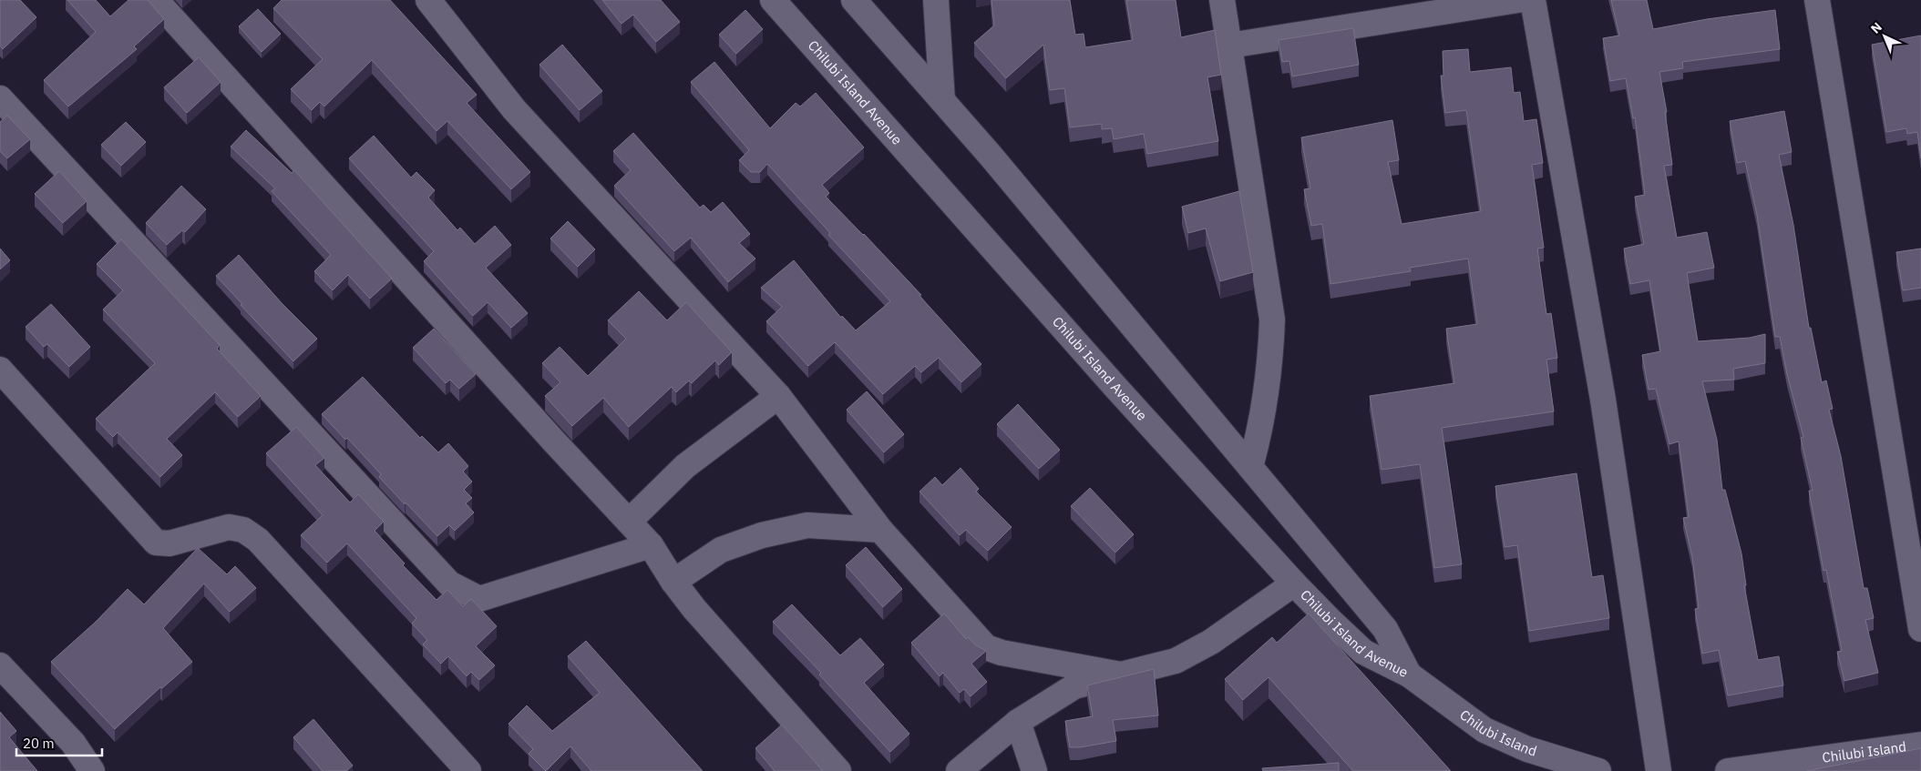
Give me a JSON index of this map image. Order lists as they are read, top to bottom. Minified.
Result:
{"streets":{"street":["Chilubi Island Avenue","Chilubi Island"]},"crossings":[["Chilubi Island Avenue","Chilubi Island"]],"scale_bar":"20 m","north":"top left"}
